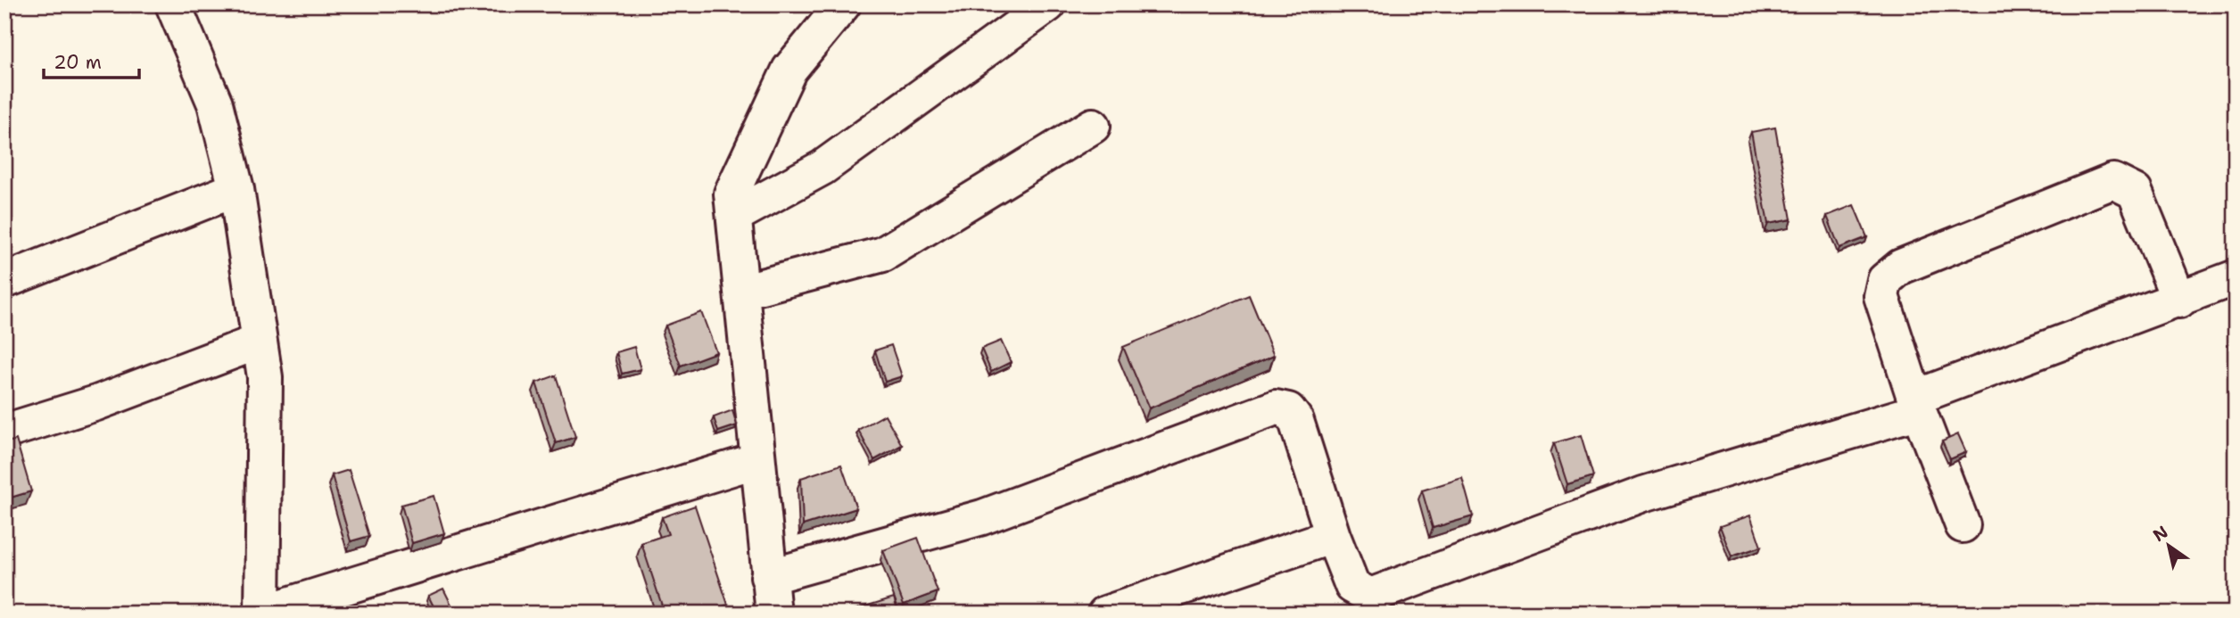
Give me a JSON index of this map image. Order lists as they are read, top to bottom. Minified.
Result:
{"scale_bar":"20 m","north":"top left"}
